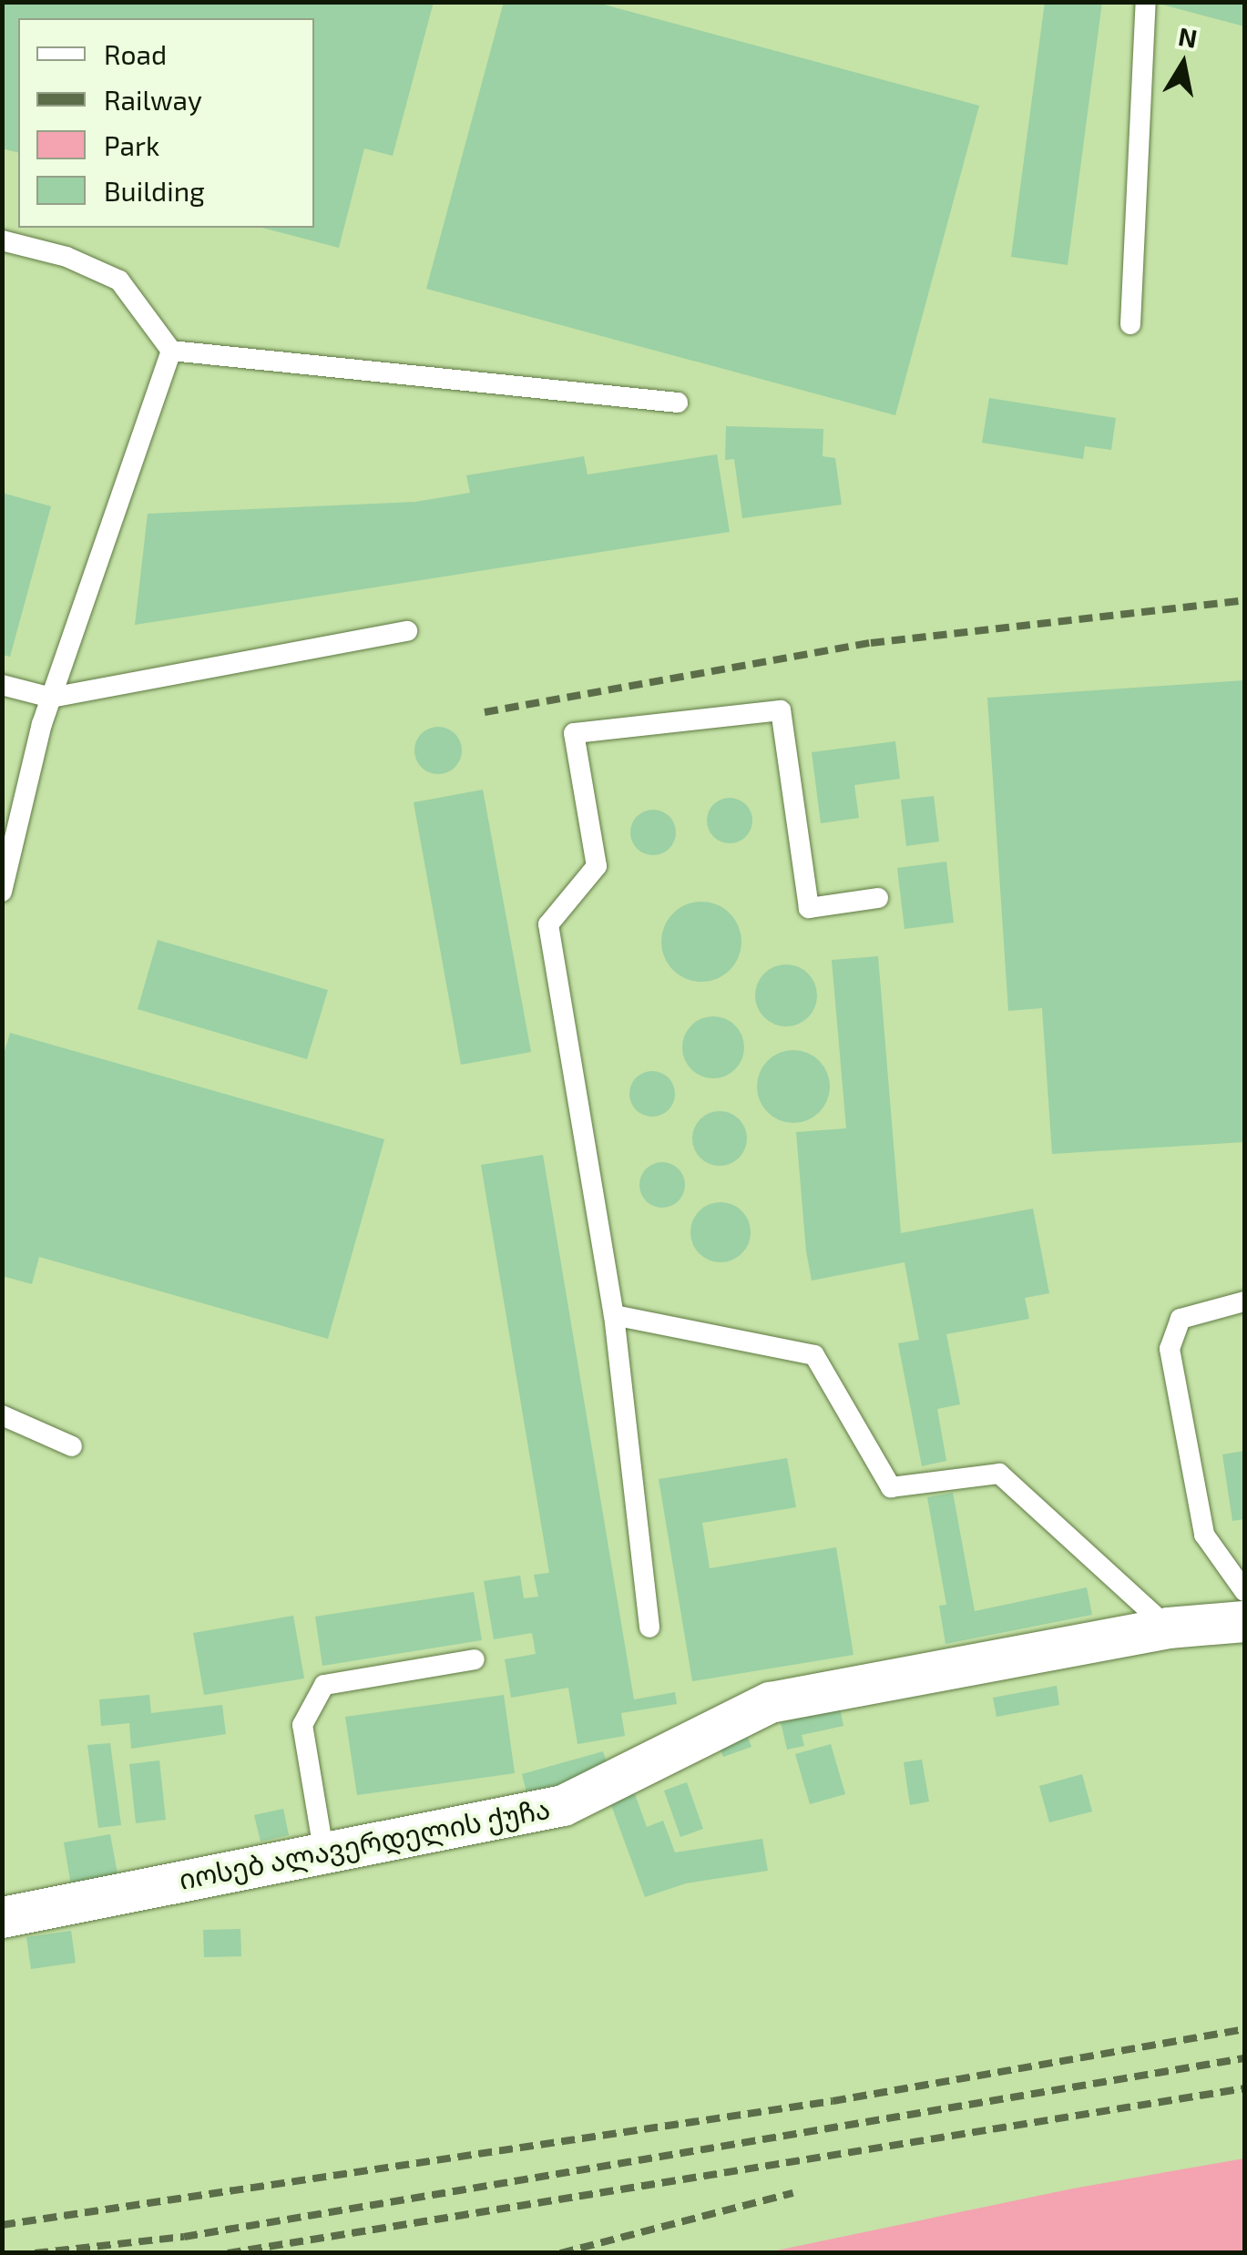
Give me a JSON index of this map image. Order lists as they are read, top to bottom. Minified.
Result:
{"streets":{"street":["იოსებ ალავერდელის ქუჩა"]},"legend":["Road","Railway","Park","Building"],"north":"top"}
